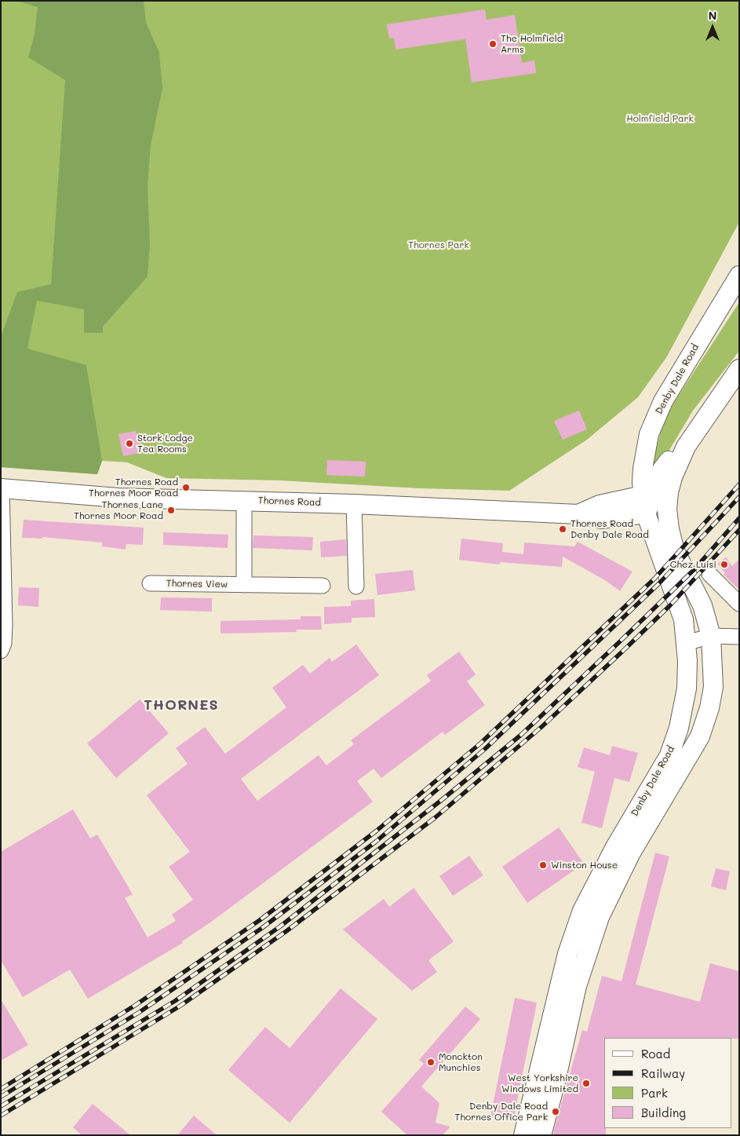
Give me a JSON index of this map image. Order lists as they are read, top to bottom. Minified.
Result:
{"streets":{"main road":["Denby Dale Road","Thornes Road"],"street":["Thornes View"]},"crossings":[["Denby Dale Road","Thornes Road"]],"districts":["THORNES"],"parks":["Holmfield Park","Thornes Park"],"places":["The Holmfield Arms","Stork Lodge Tea Rooms","Thornes Road Thornes Moor Road","Thornes Lane Thornes Moor Road","Thornes Road Denby Dale Road","Chez Luisi","Winston House","Monckton Munchies","West Yorkshire Windows Limited","Denby Dale Road Thornes Office Park"],"legend":["Road","Railway","Park","Building"],"north":"top"}
